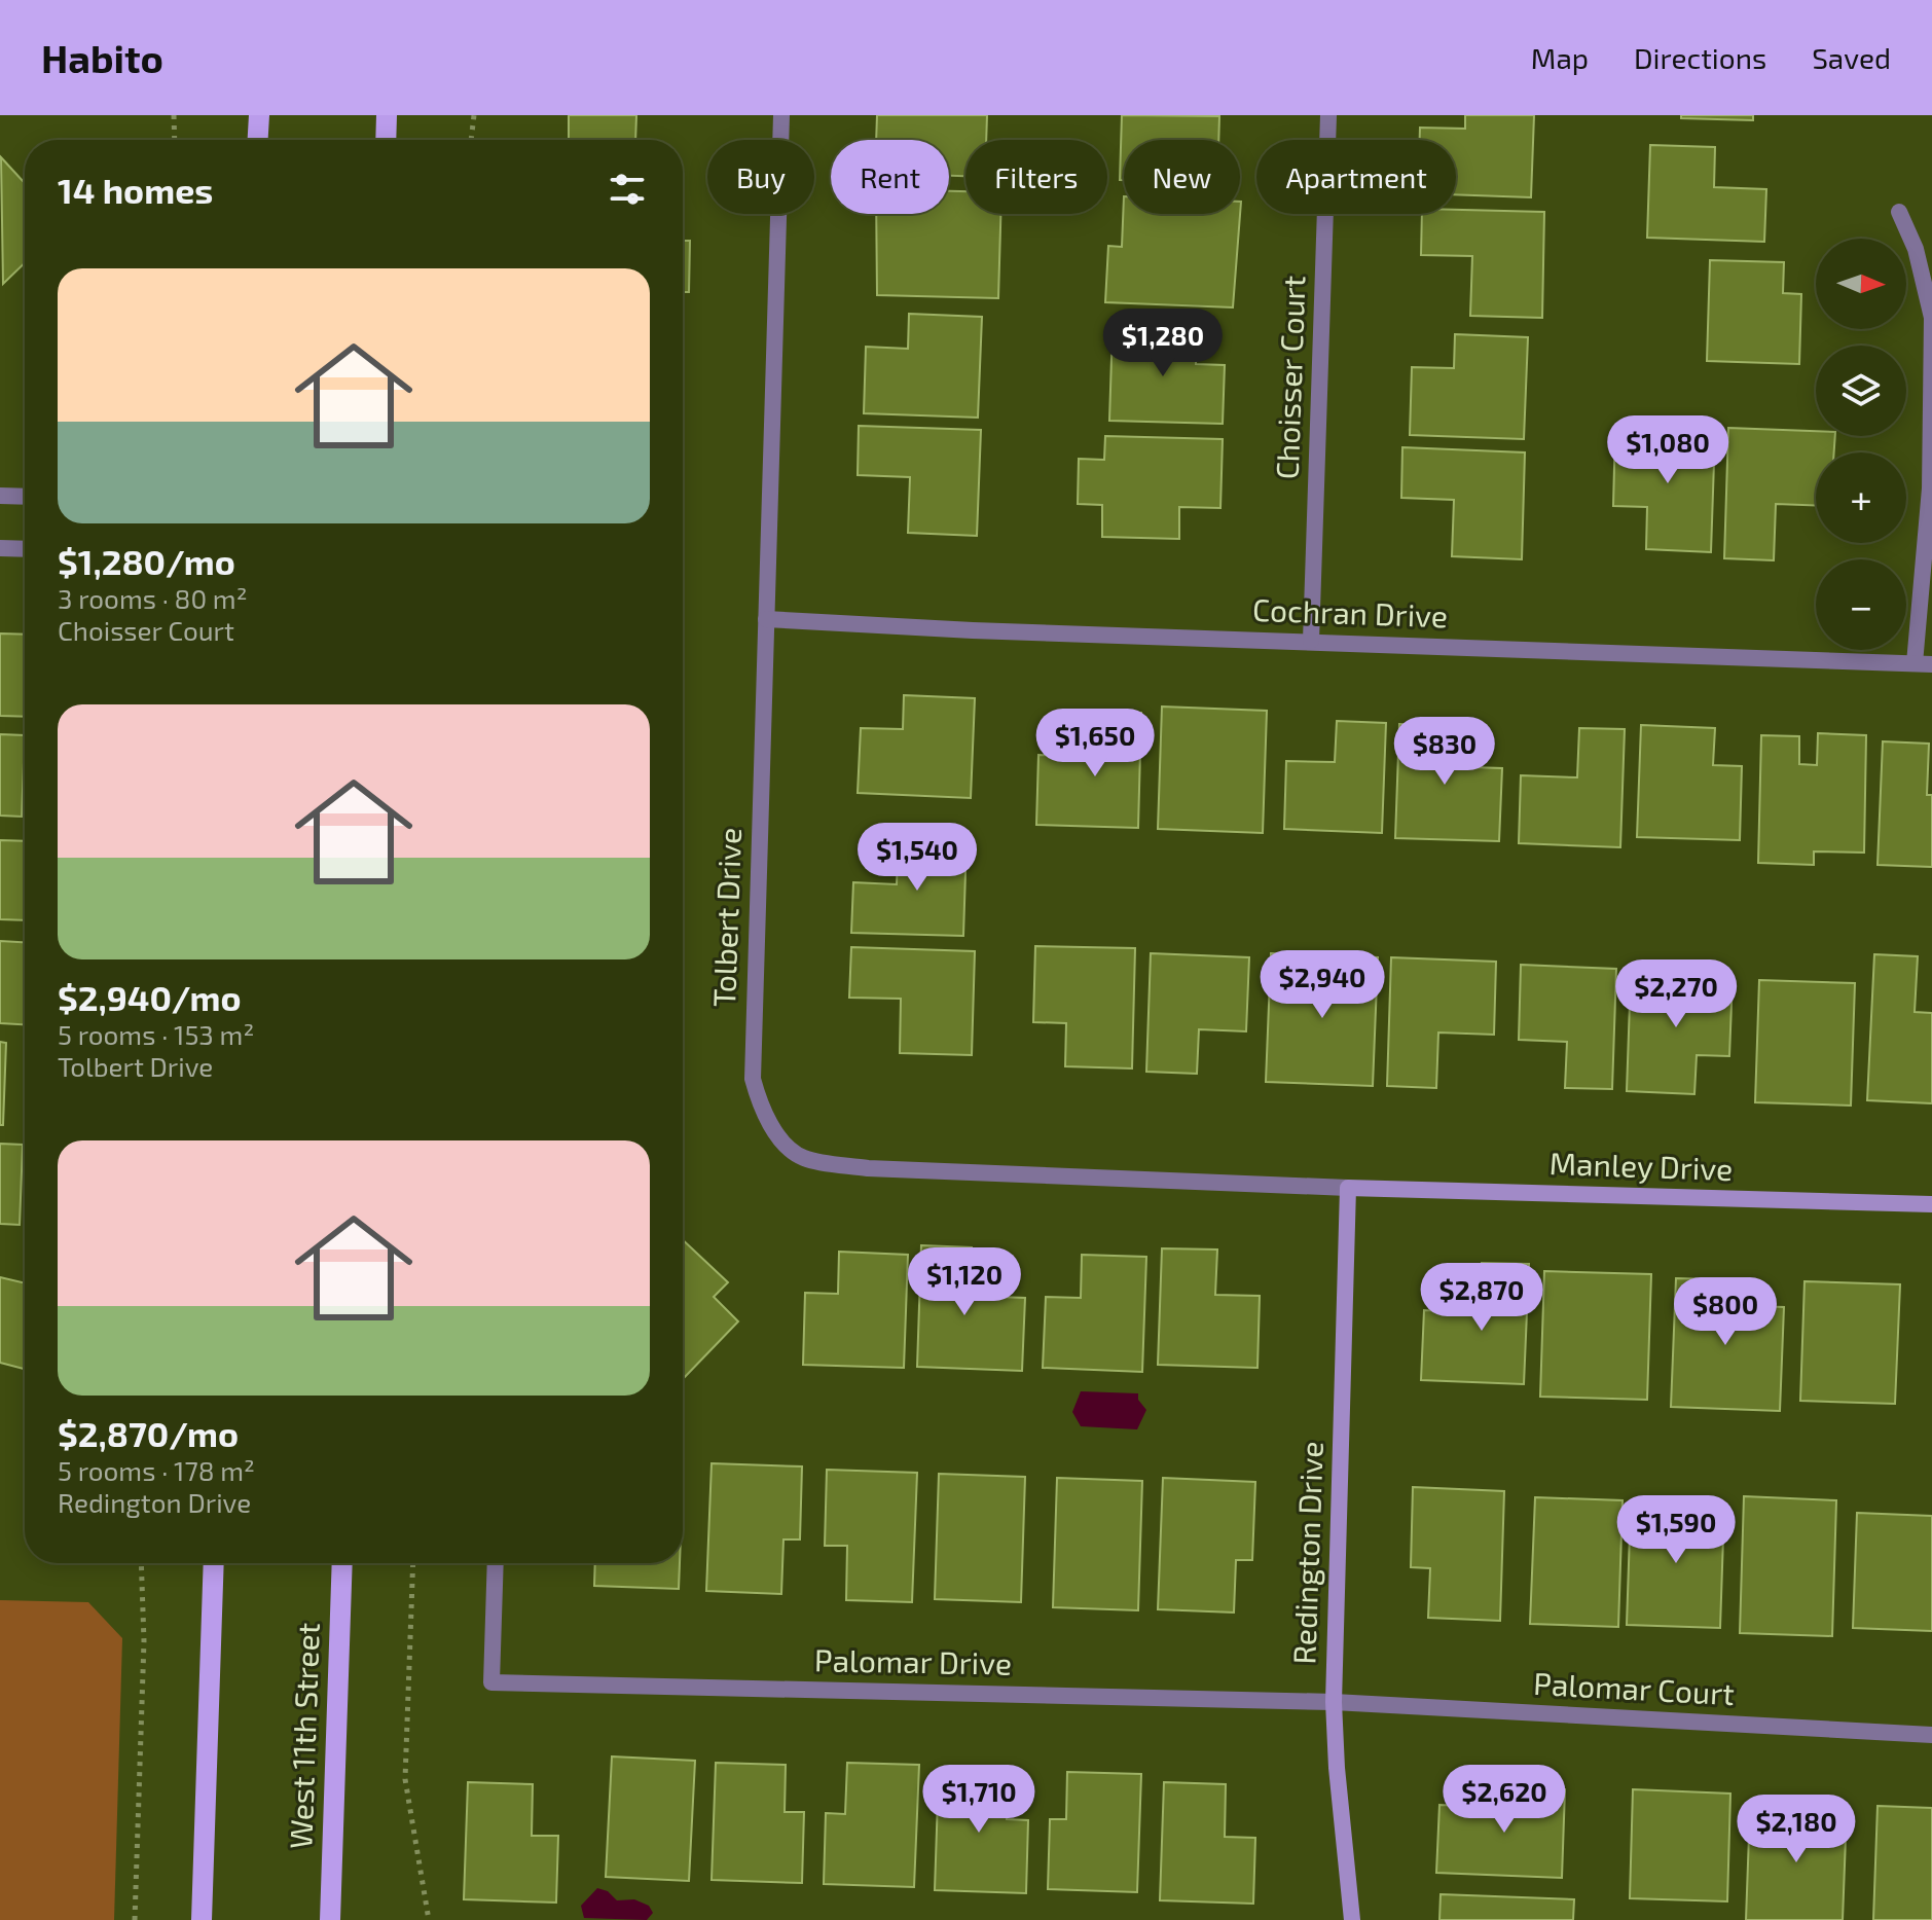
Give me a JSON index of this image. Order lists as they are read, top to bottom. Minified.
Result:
{"streets":{"main road":["West 11th Street"],"street":["Choisser Court","Cochran Drive","Tolbert Drive","Manley Drive","Redington Drive","Palomar Drive","Palomar Court"]},"crossings":[["Choisser Court","Cochran Drive"],["Cochran Drive","Tolbert Drive"],["Tolbert Drive","Manley Drive"],["Tolbert Drive","Redington Drive"],["Manley Drive","Redington Drive"],["Redington Drive","Palomar Drive"],["Redington Drive","Palomar Court"],["Palomar Drive","Palomar Court"]],"north":"right","page":{"header":"Habito","nav":["Map","Directions","Saved"],"chip":["Buy","Rent","Filters","New","Apartment"],"heading":"14 homes","map_buttons":["+","−"],"list":[{"name":"$1,280/mo","note":"3 rooms · 80 m² · Choisser Court"},{"name":"$2,940/mo","note":"5 rooms · 153 m² · Tolbert Drive"},{"name":"$2,870/mo","note":"5 rooms · 178 m² · Redington Drive"}],"price":["$1,280","$1,080","$1,650","$830","$1,540","$2,940","$2,270","$1,120","$2,870","$800","$1,590","$1,710","$2,620","$2,180"]}}
